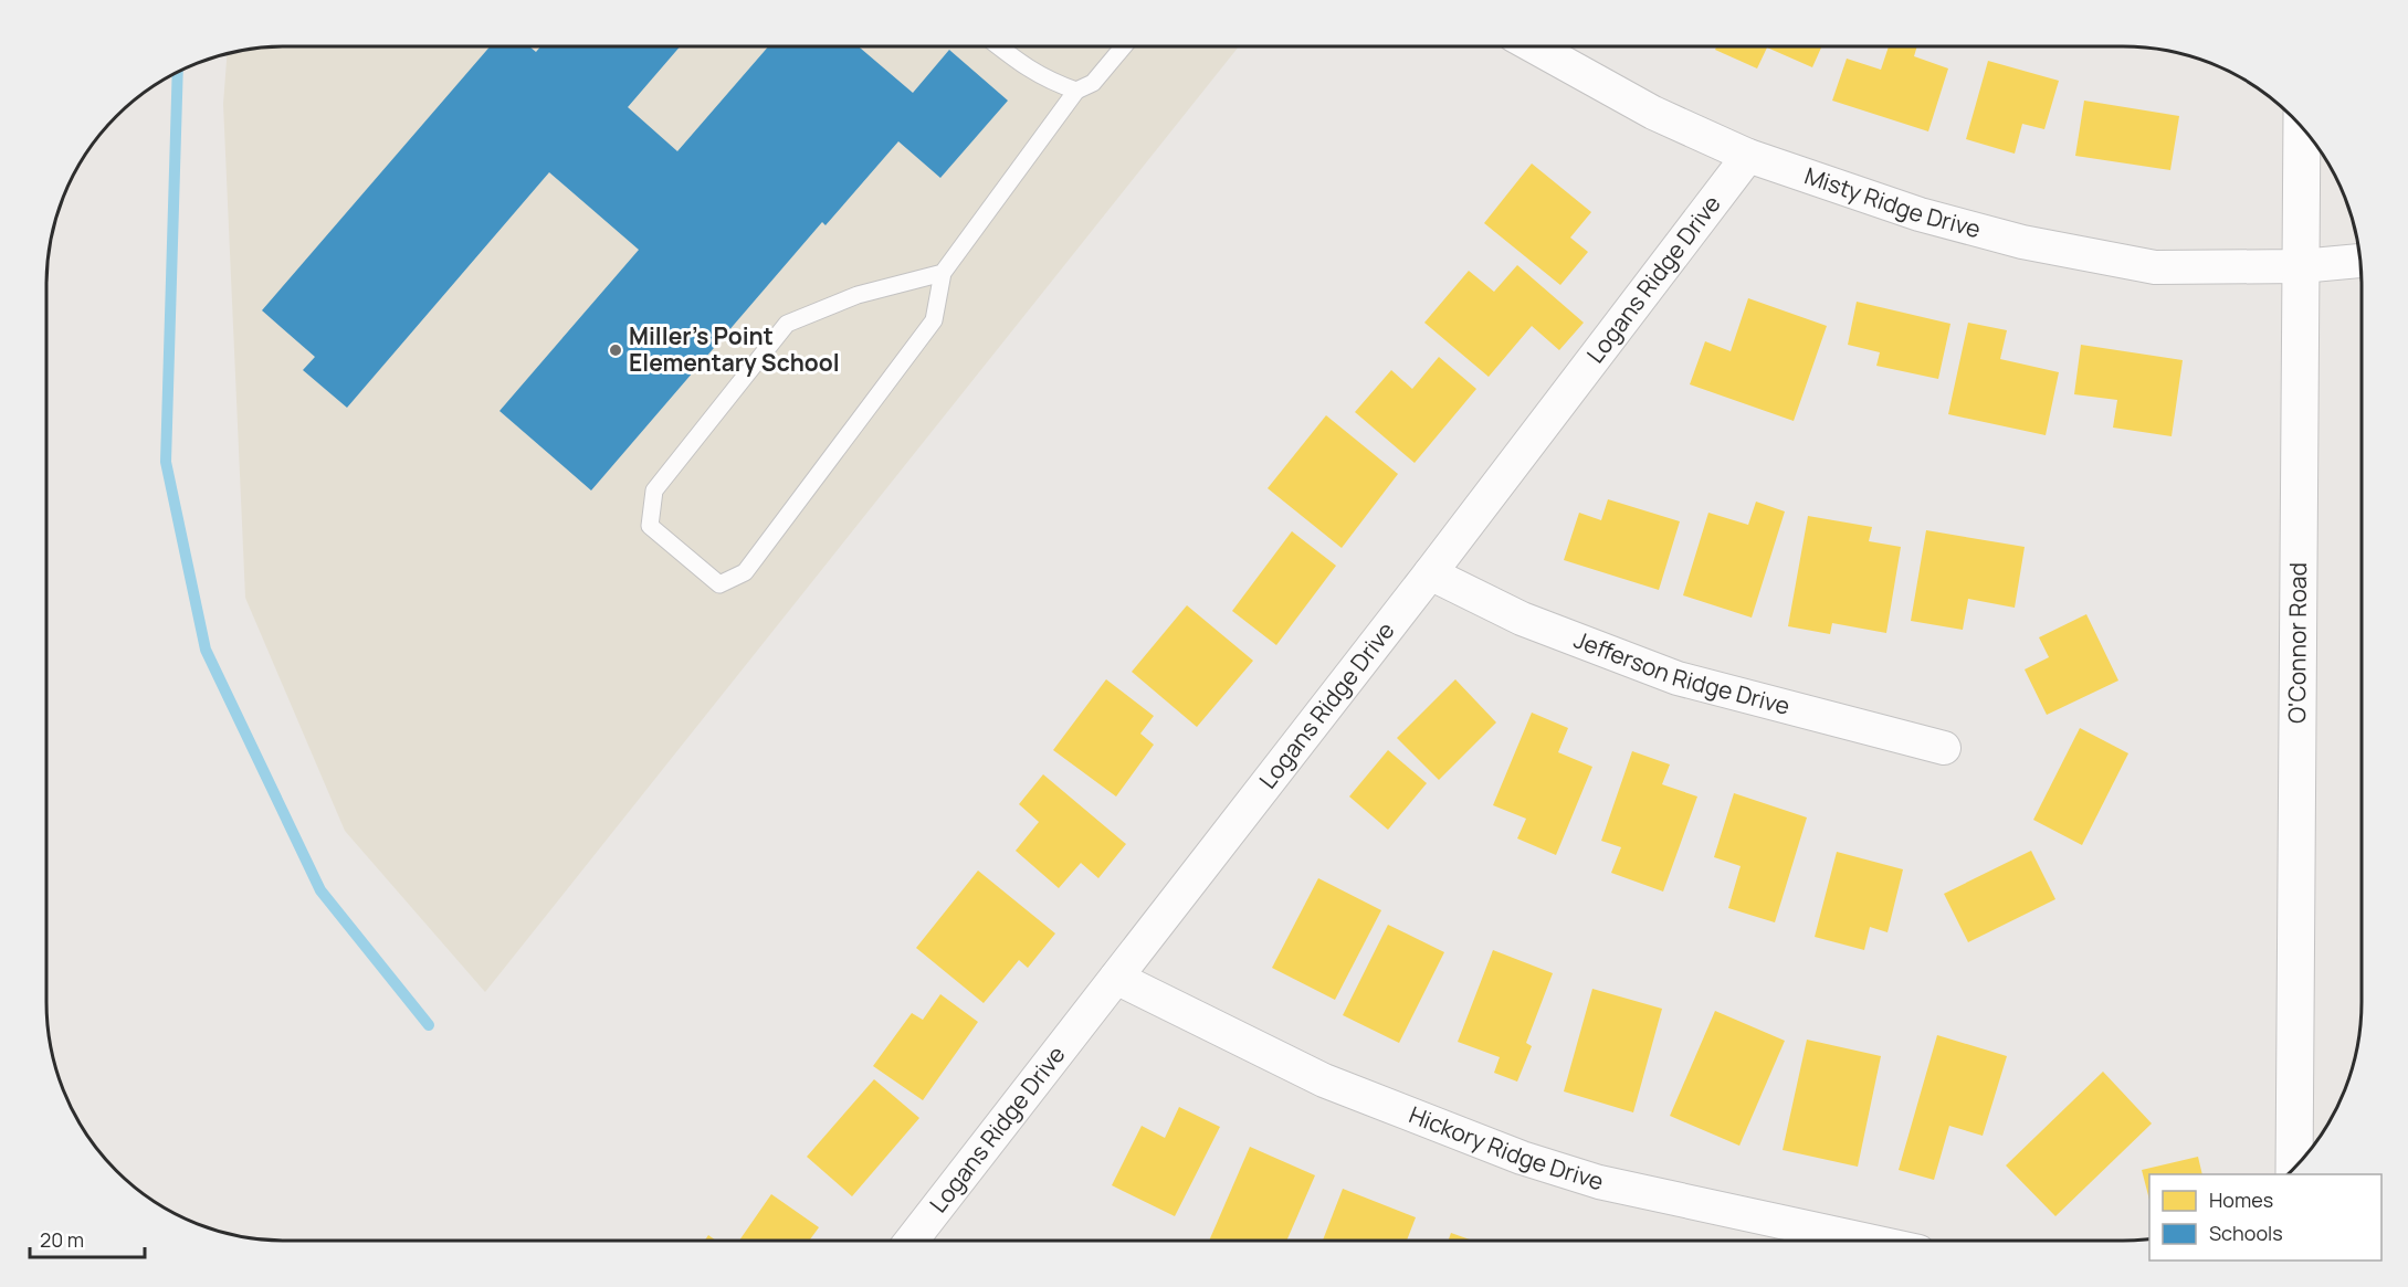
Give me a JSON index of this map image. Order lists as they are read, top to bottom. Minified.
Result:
{"streets":{"main road":["O'Connor Road"],"street":["Misty Ridge Drive","Logans Ridge Drive","Jefferson Ridge Drive","Hickory Ridge Drive"]},"crossings":[["Misty Ridge Drive","Logans Ridge Drive"],["Misty Ridge Drive","O'Connor Road"],["Logans Ridge Drive","Jefferson Ridge Drive"],["Logans Ridge Drive","Hickory Ridge Drive"]],"places":["Miller's Point Elementary School"],"legend":["Homes","Schools"],"scale_bar":"20 m"}
